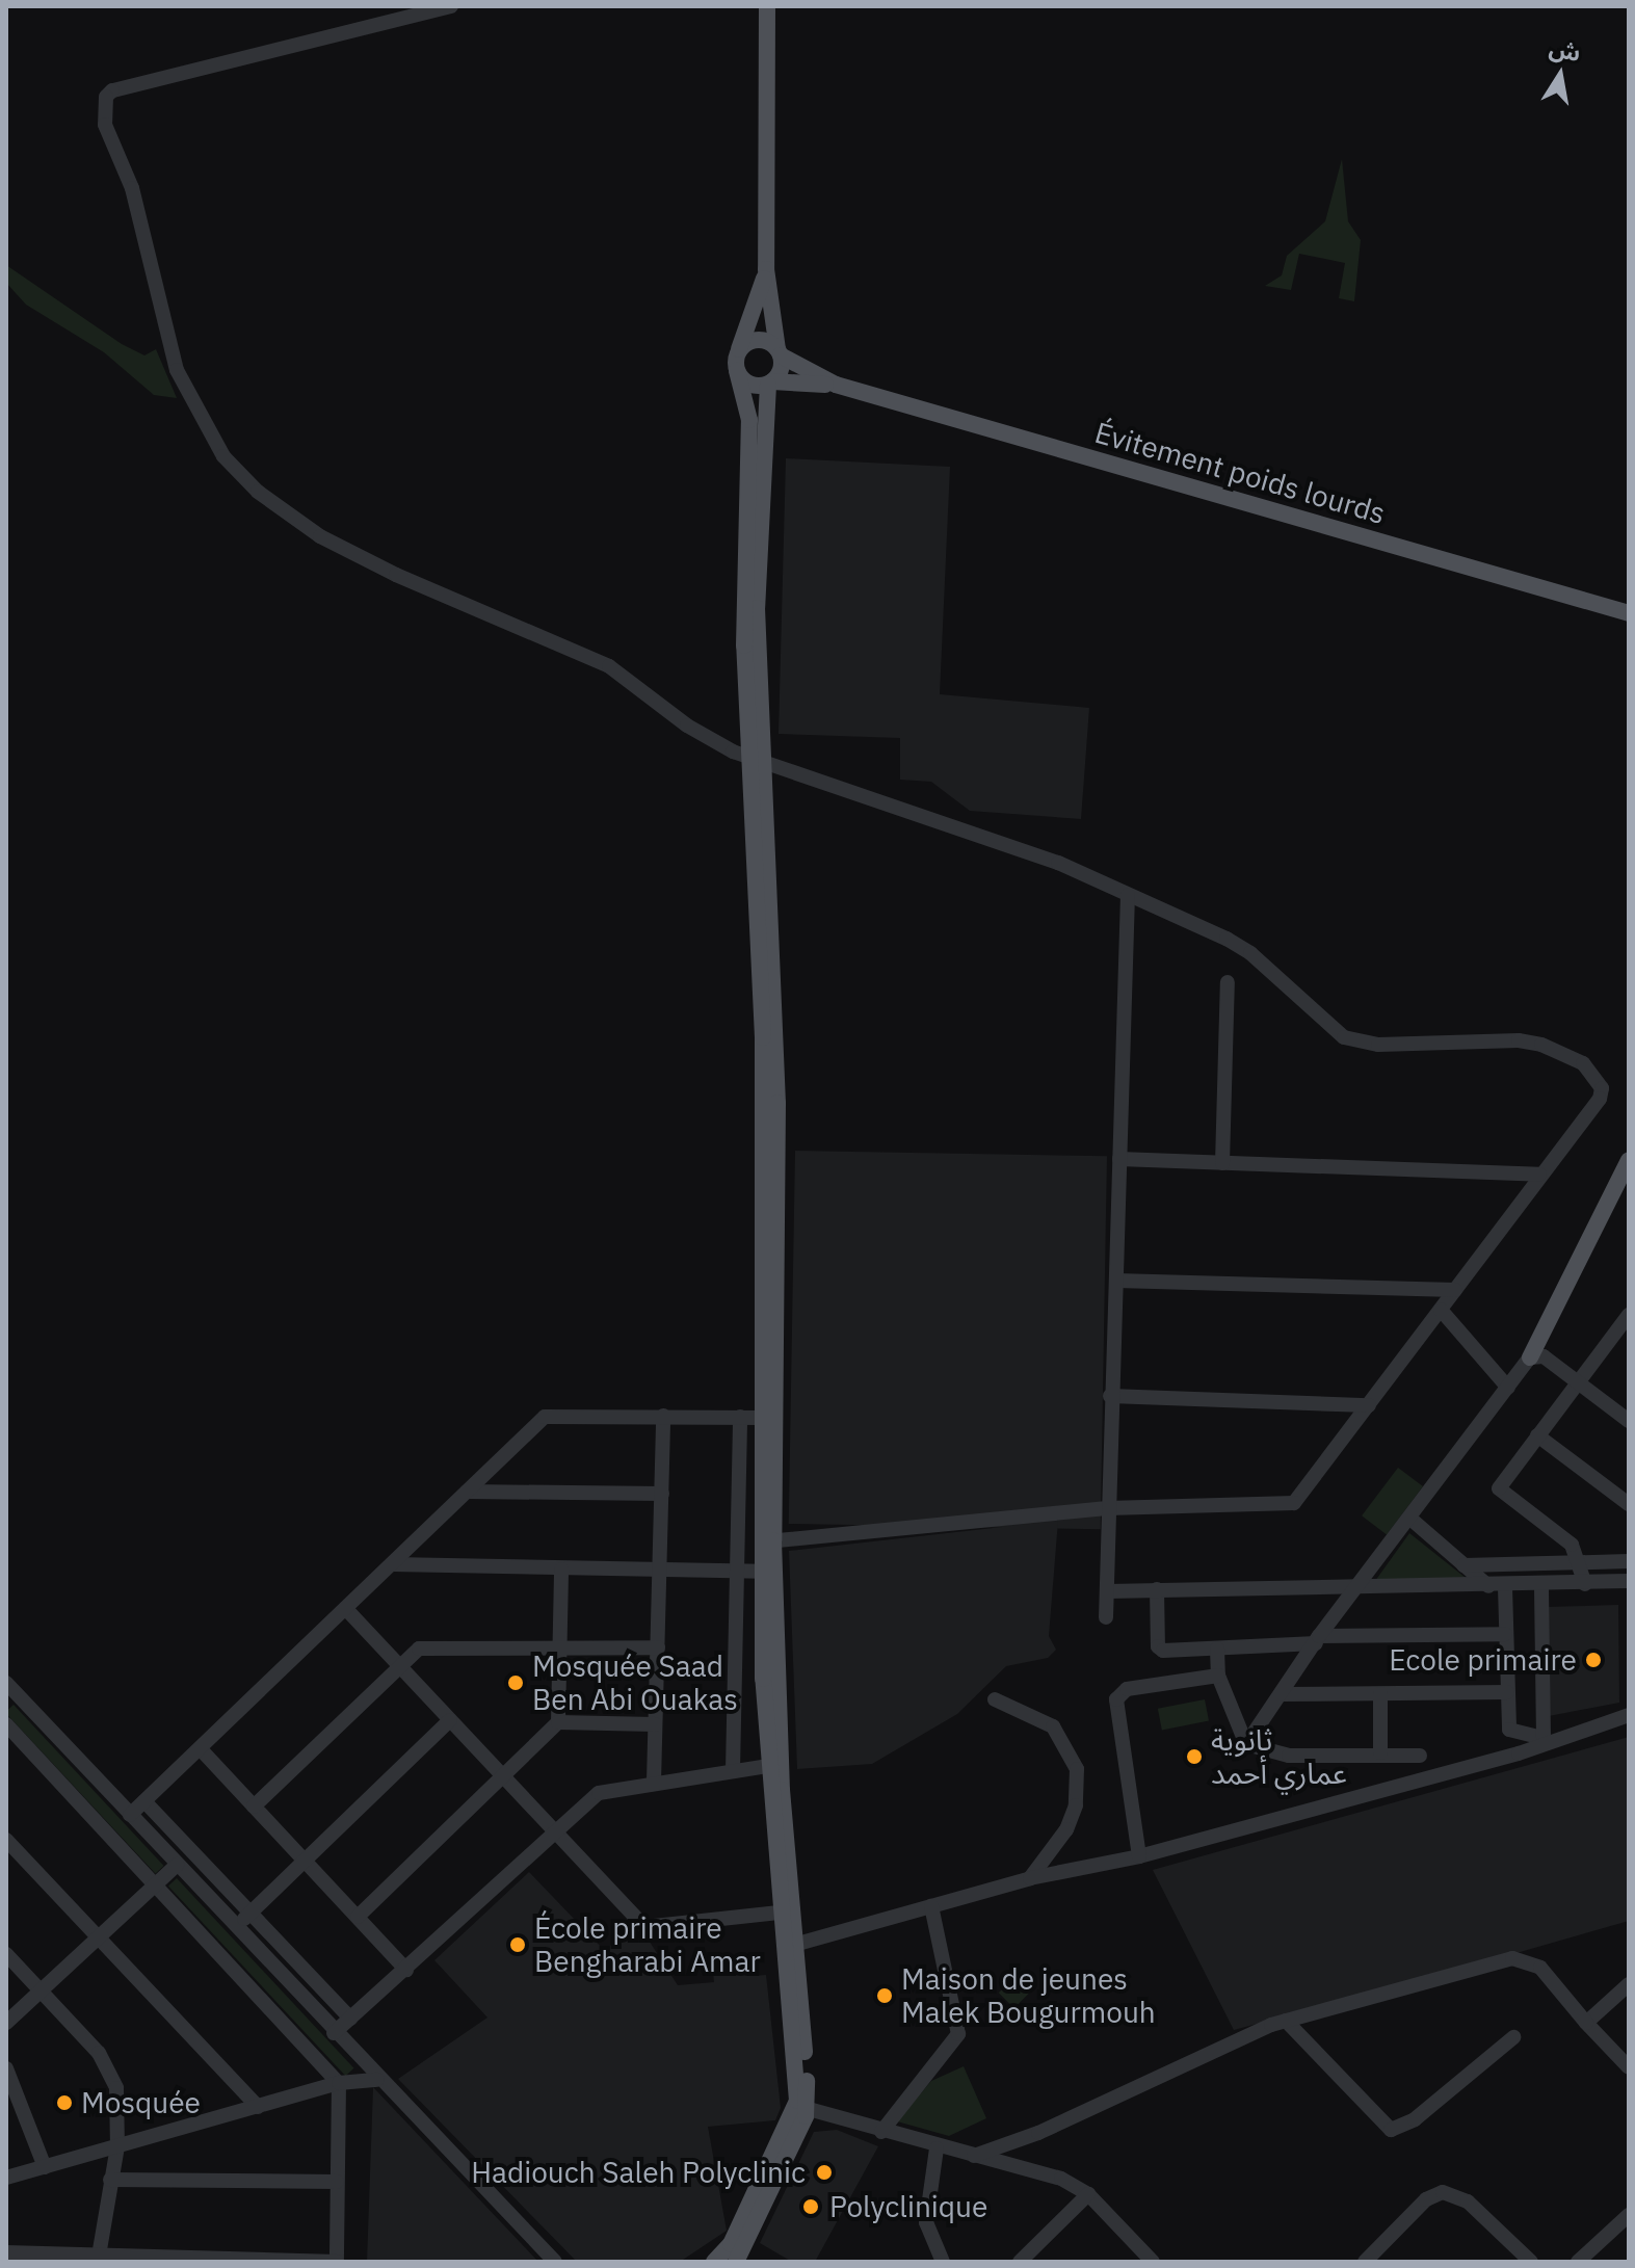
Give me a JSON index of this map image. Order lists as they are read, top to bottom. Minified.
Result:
{"streets":{"main road":["Évitement poids lourds"]},"places":["Ecole primaire","Mosquée Saad Ben Abi Ouakas","ثانوية عماري أحمد","École primaire Bengharabi Amar","Maison de jeunes Malek Bougurmouh","Mosquée","Hadiouch Saleh Polyclinic","Polyclinique"],"north":"top"}
